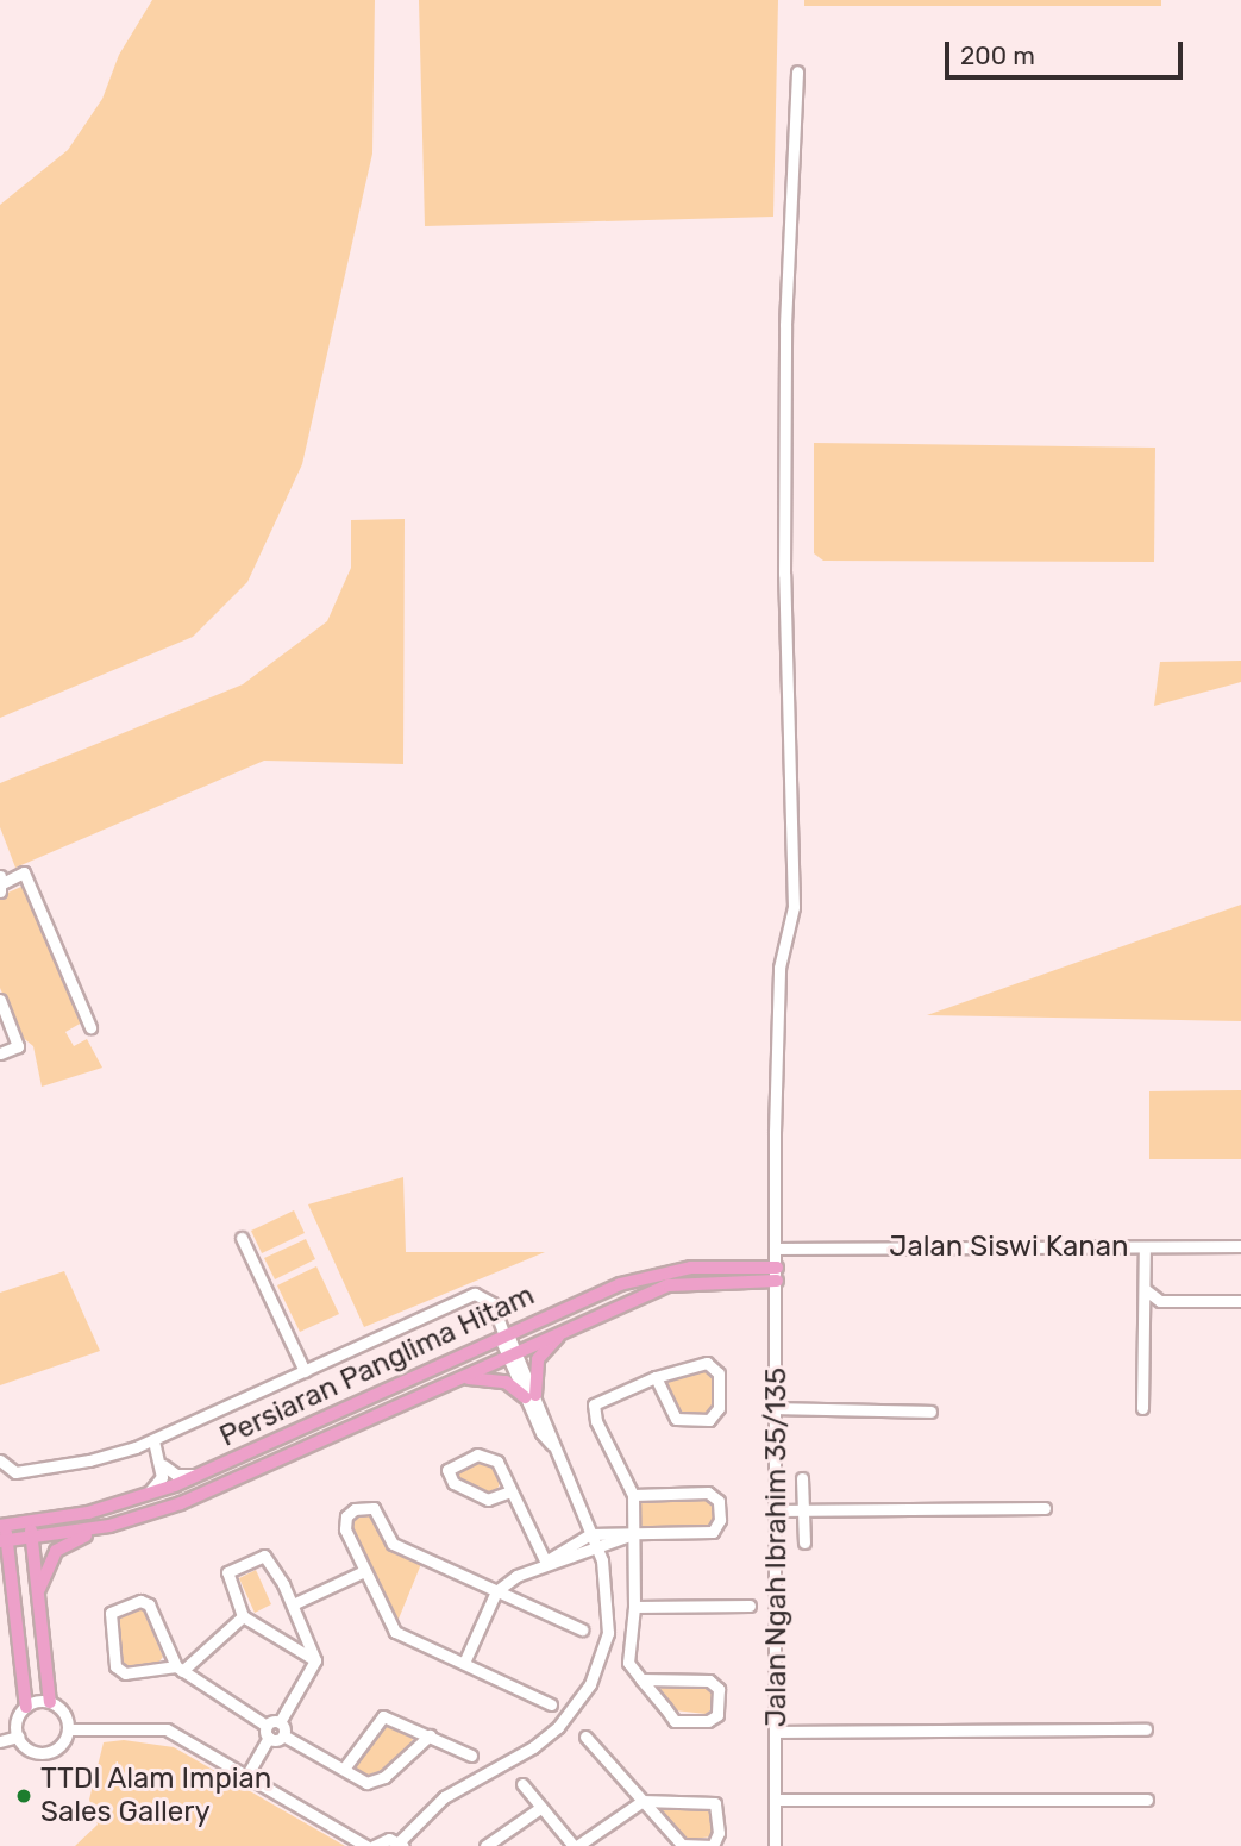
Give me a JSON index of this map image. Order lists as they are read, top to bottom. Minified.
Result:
{"streets":{"main road":["Persiaran Panglima Hitam"],"street":["Jalan Siswi Kanan","Jalan Ngah Ibrahim 35/135"]},"crossings":[["Jalan Siswi Kanan","Jalan Ngah Ibrahim 35/135"],["Persiaran Panglima Hitam","Jalan Ngah Ibrahim 35/135"]],"places":["TTDI Alam Impian Sales Gallery"],"scale_bar":"200 m"}
